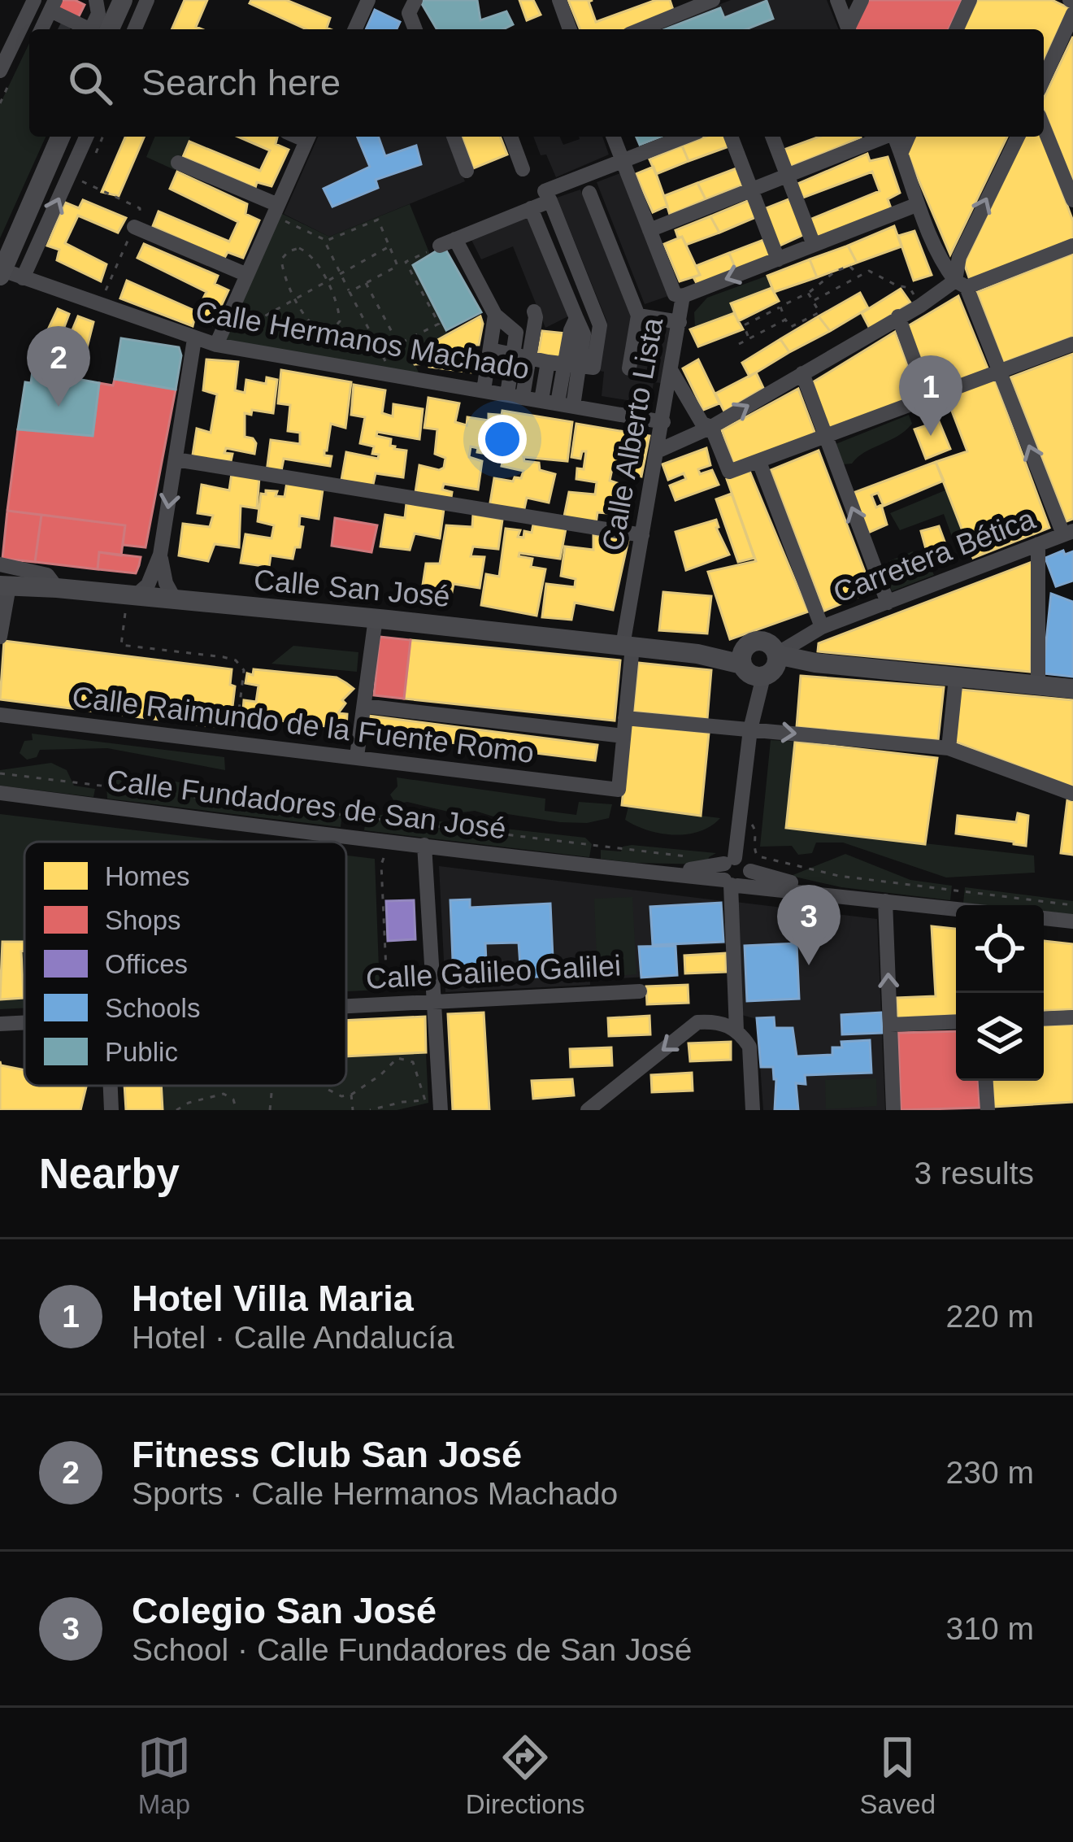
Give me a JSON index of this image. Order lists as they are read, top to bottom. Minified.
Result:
{"streets":{"main road":["Calle San José"],"street":["Calle Hermanos Machado","Calle Alberto Lista","Carretera Bética","Calle Raimundo de la Fuente Romo","Calle Fundadores de San José","Calle Galileo Galilei"]},"crossings":[["Calle Hermanos Machado","Calle Alberto Lista"],["Calle Alberto Lista","Calle San José"],["Calle Alberto Lista","Calle Raimundo de la Fuente Romo"],["Carretera Bética","Calle San José"]],"legend":["Homes","Shops","Offices","Schools","Public"],"page":{"search":"Search here","pins":["2","1","3"],"heading":["Nearby","3 results"],"list":[{"mark":"1","name":"Hotel Villa Maria","note":"Hotel · Calle Andalucía","value":"220 m"},{"mark":"2","name":"Fitness Club San José","note":"Sports · Calle Hermanos Machado","value":"230 m"},{"mark":"3","name":"Colegio San José","note":"School · Calle Fundadores de San José","value":"310 m"}],"nav":["Map","Directions","Saved"]}}
